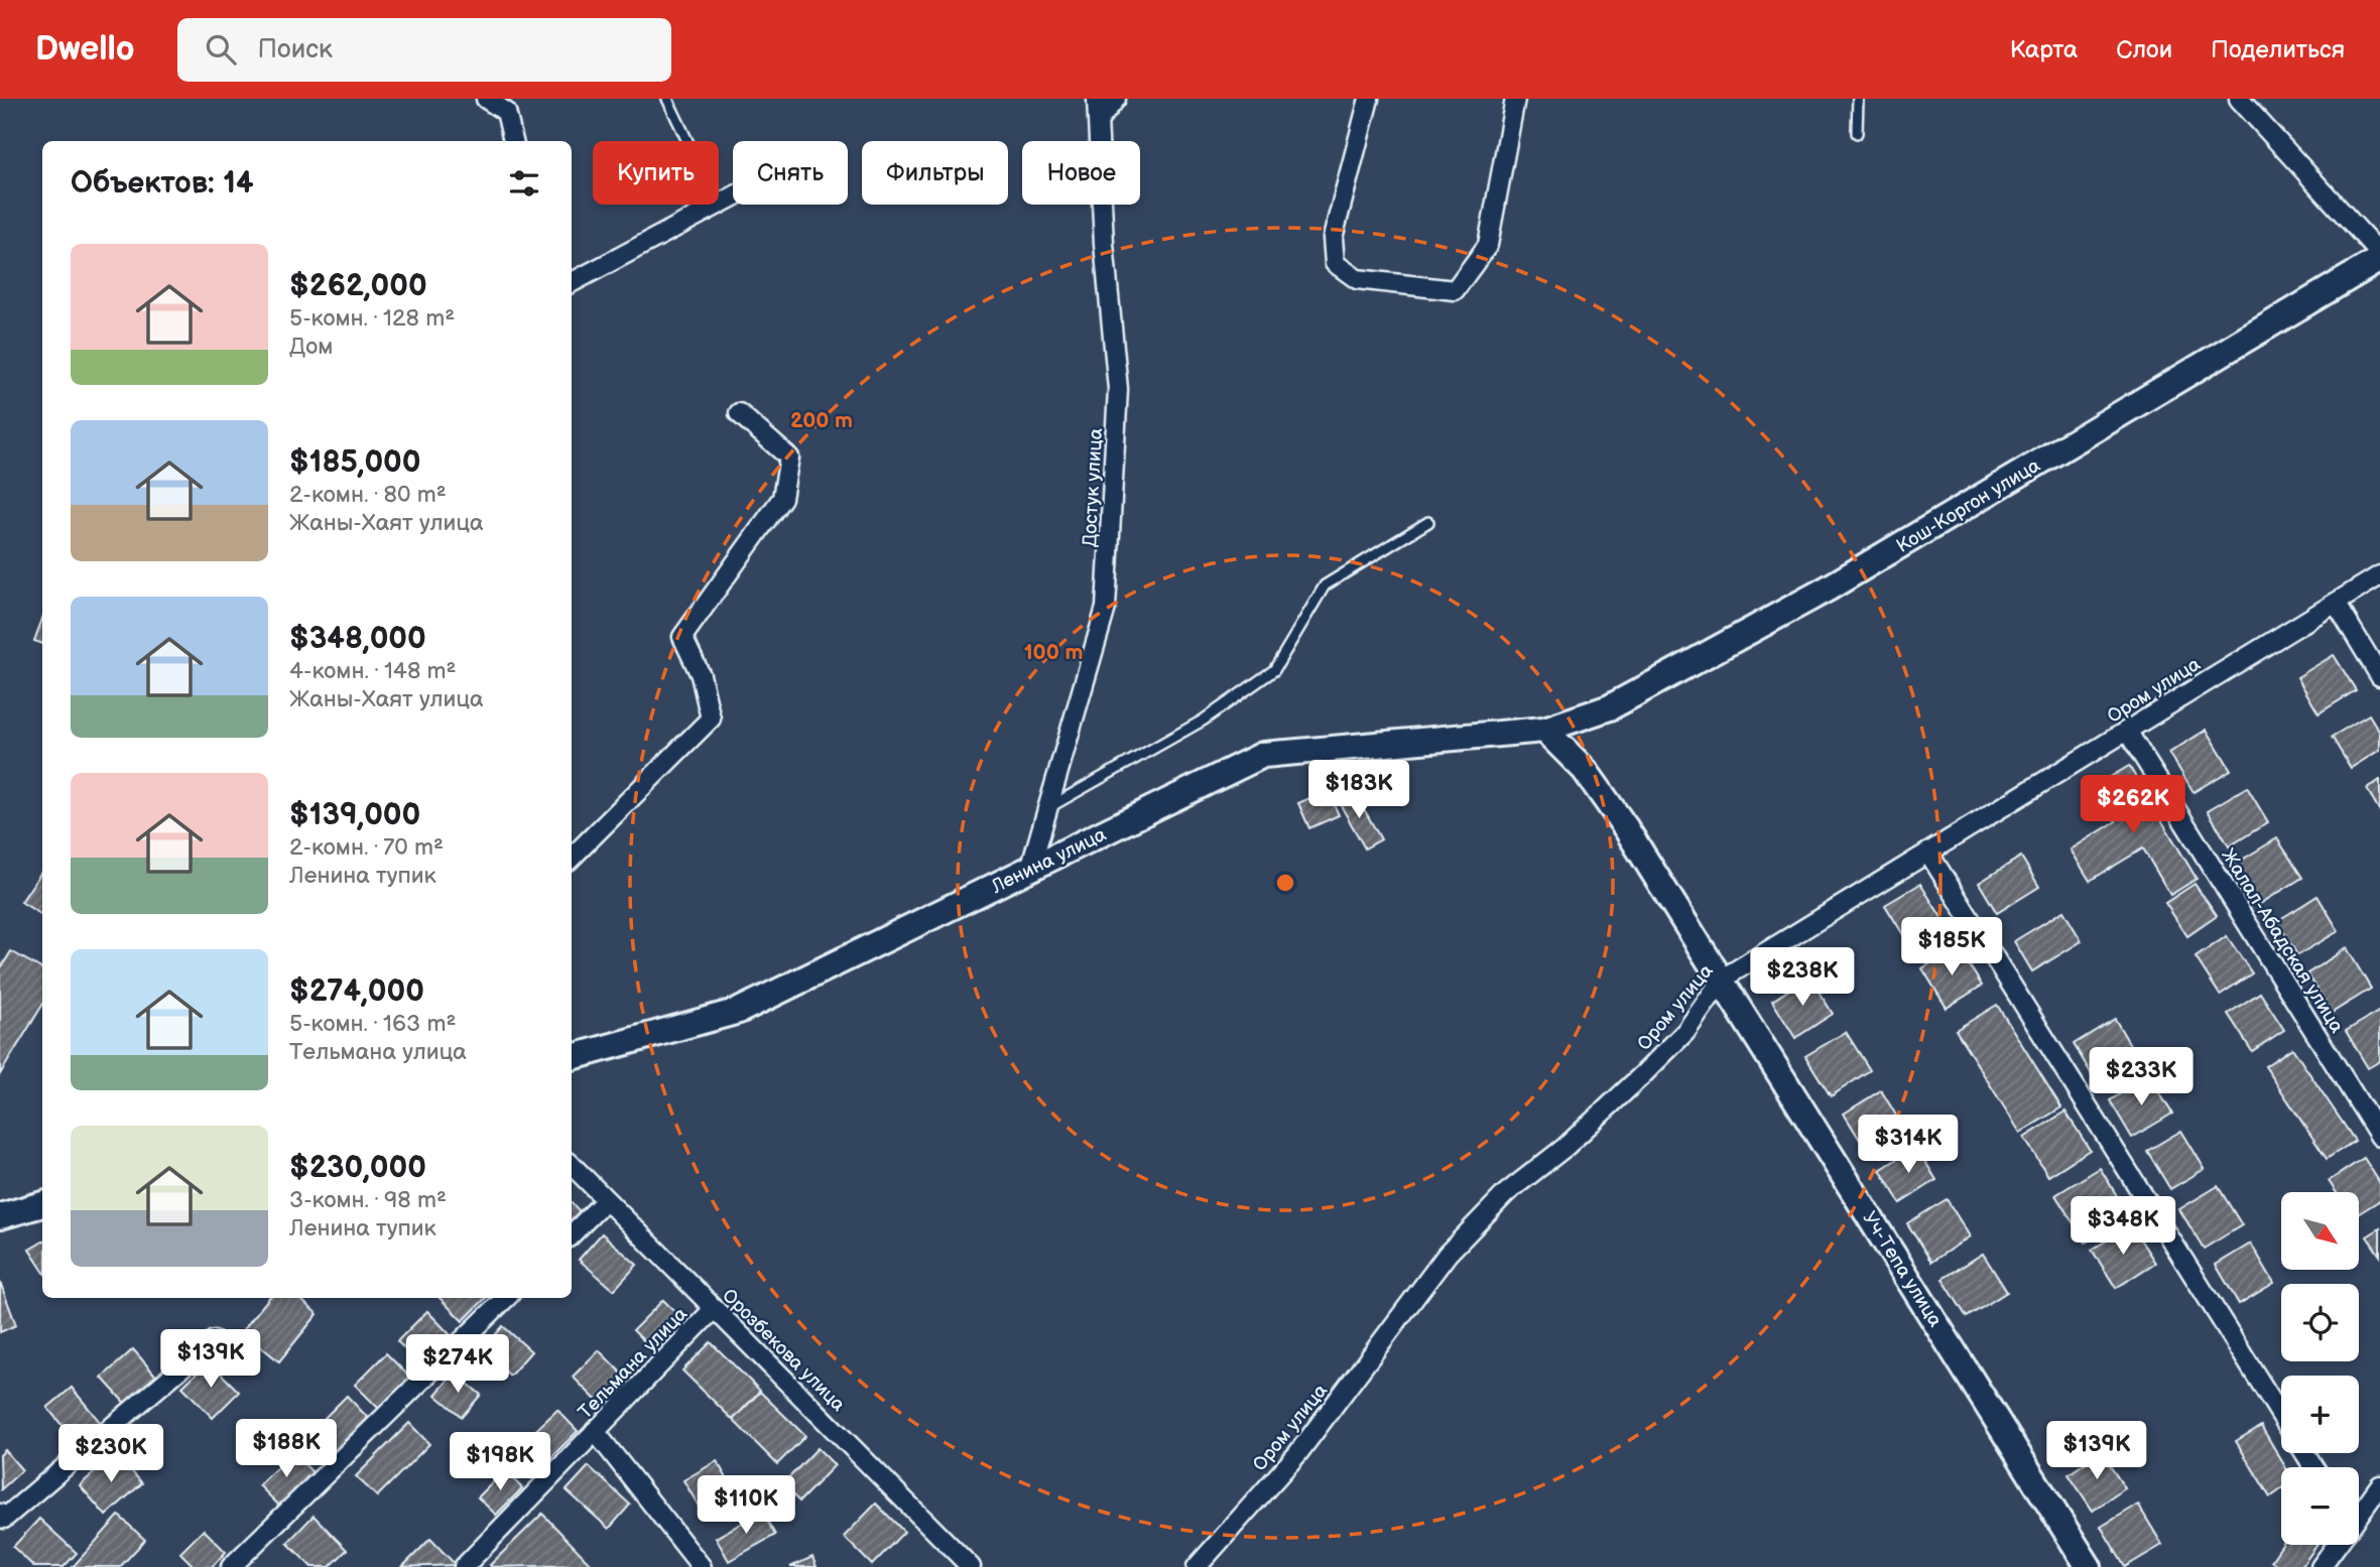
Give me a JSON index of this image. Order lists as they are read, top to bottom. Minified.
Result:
{"streets":{"street":["Достук улица","Кош-Коргон улица","Ором улица","Ленина улица","Жалал-Абадская улица","Уч-Тепа улица","Орозбекова улица","Тельмана улица"]},"crossings":[["Достук улица","Ленина улица"],["Кош-Коргон улица","Ленина улица"],["Кош-Коргон улица","Уч-Тепа улица"],["Ором улица","Жалал-Абадская улица"],["Ором улица","Уч-Тепа улица"],["Ленина улица","Уч-Тепа улица"],["Орозбекова улица","Тельмана улица"]],"north":"bottom right","page":{"header":"Dwello","search":"Поиск","nav":["Карта","Слои","Поделиться"],"chip":["Купить","Снять","Фильтры","Новое"],"heading":"Объектов: 14","list":[{"name":"$262,000","note":"5-комн. · 128 m² · Дом"},{"name":"$185,000","note":"2-комн. · 80 m² · Жаны-Хаят улица"},{"name":"$348,000","note":"4-комн. · 148 m² · Жаны-Хаят улица"},{"name":"$139,000","note":"2-комн. · 70 m² · Ленина тупик"},{"name":"$274,000","note":"5-комн. · 163 m² · Тельмана улица"},{"name":"$230,000","note":"3-комн. · 98 m² · Ленина тупик"}],"price":["$183K","$262K","$185K","$238K","$233K","$314K","$348K","$139K","$274K","$188K","$139K","$230K","$198K","$110K"],"map_buttons":["+","−"]},"rings":["200 m","100 m"]}
